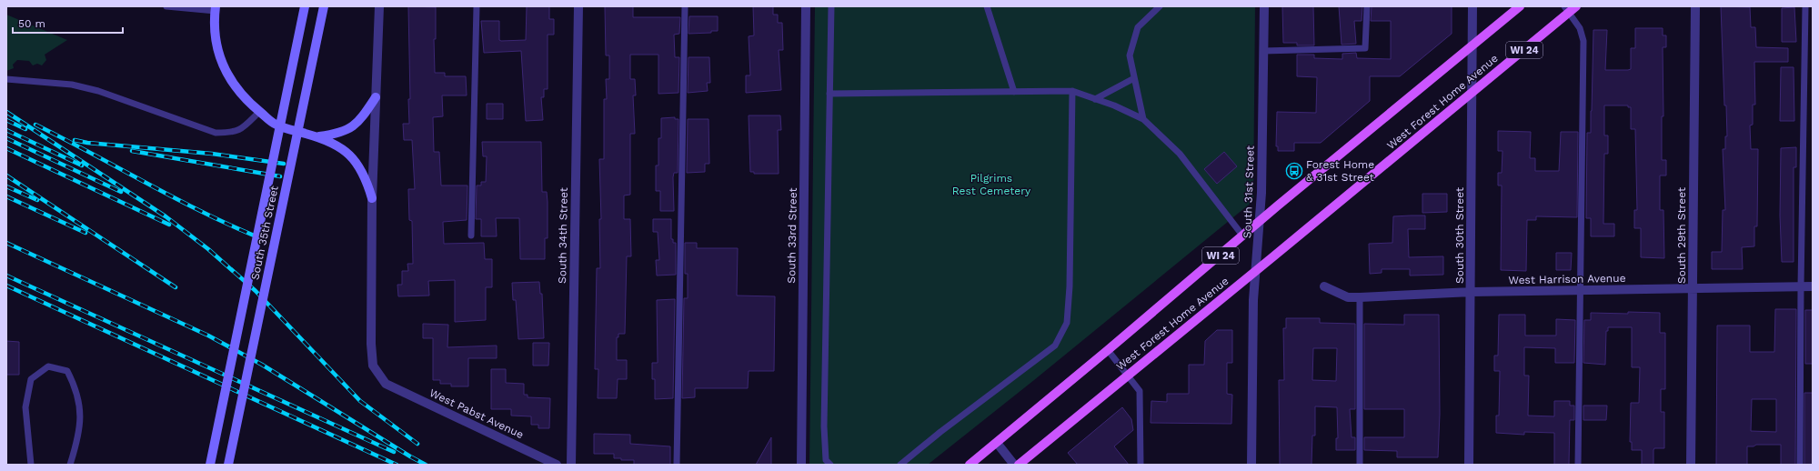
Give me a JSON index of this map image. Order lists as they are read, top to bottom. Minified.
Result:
{"streets":{"main road":["WI 24","West Forest Home Avenue","South 35th Street"],"street":["South 31st Street","South 34th Street","South 33rd Street","South 30th Street","South 29th Street","West Harrison Avenue","West Pabst Avenue"]},"crossings":[["West Forest Home Avenue","South 31st Street"],["West Forest Home Avenue","South 30th Street"],["South 30th Street","West Harrison Avenue"],["South 29th Street","West Harrison Avenue"]],"parks":["Pilgrims Rest Cemetery"],"places":{"bus stop":["Forest Home & 31st Street"]},"scale_bar":"50 m"}
